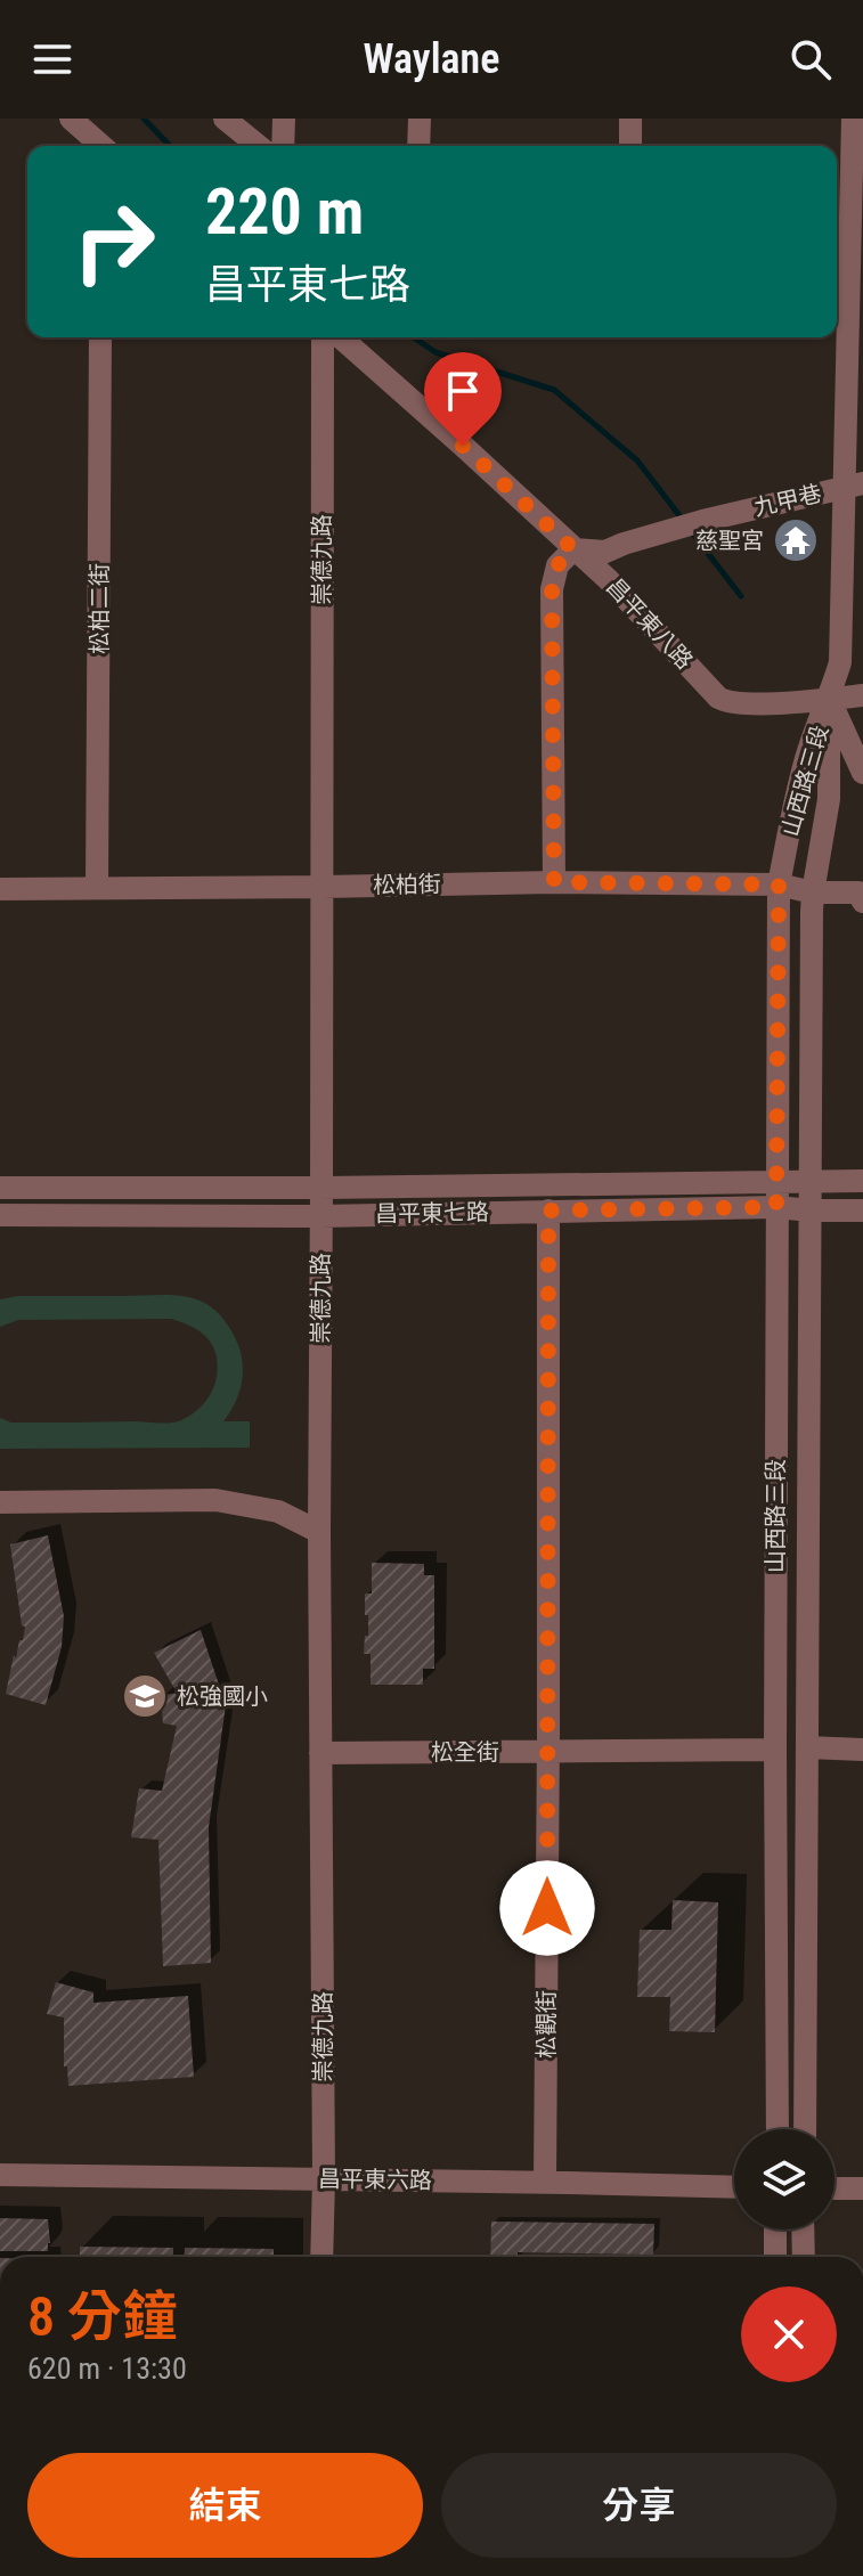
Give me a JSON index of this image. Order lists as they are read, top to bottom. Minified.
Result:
{"streets":{"street":["九甲巷","崇德九路","松柏二街","昌平東八路","山西路三段","松柏街","昌平東七路","松全街","松觀街","昌平東六路"]},"crossings":[["九甲巷","昌平東八路"],["崇德九路","松柏街"],["崇德九路","昌平東七路"],["崇德九路","松全街"],["崇德九路","昌平東六路"],["松柏二街","松柏街"],["昌平東八路","山西路三段"],["山西路三段","松柏街"],["山西路三段","昌平東七路"],["山西路三段","松全街"],["昌平東七路","松觀街"],["松全街","松觀街"],["松觀街","昌平東六路"]],"places":{"temple":["慈聖宮"],"school or university":["松強國小"]},"page":{"header":"Waylane","turn":["220 m","昌平東七路"],"heading":["8 分鐘","620 m · 13:30"],"buttons":["結束","分享"]}}
